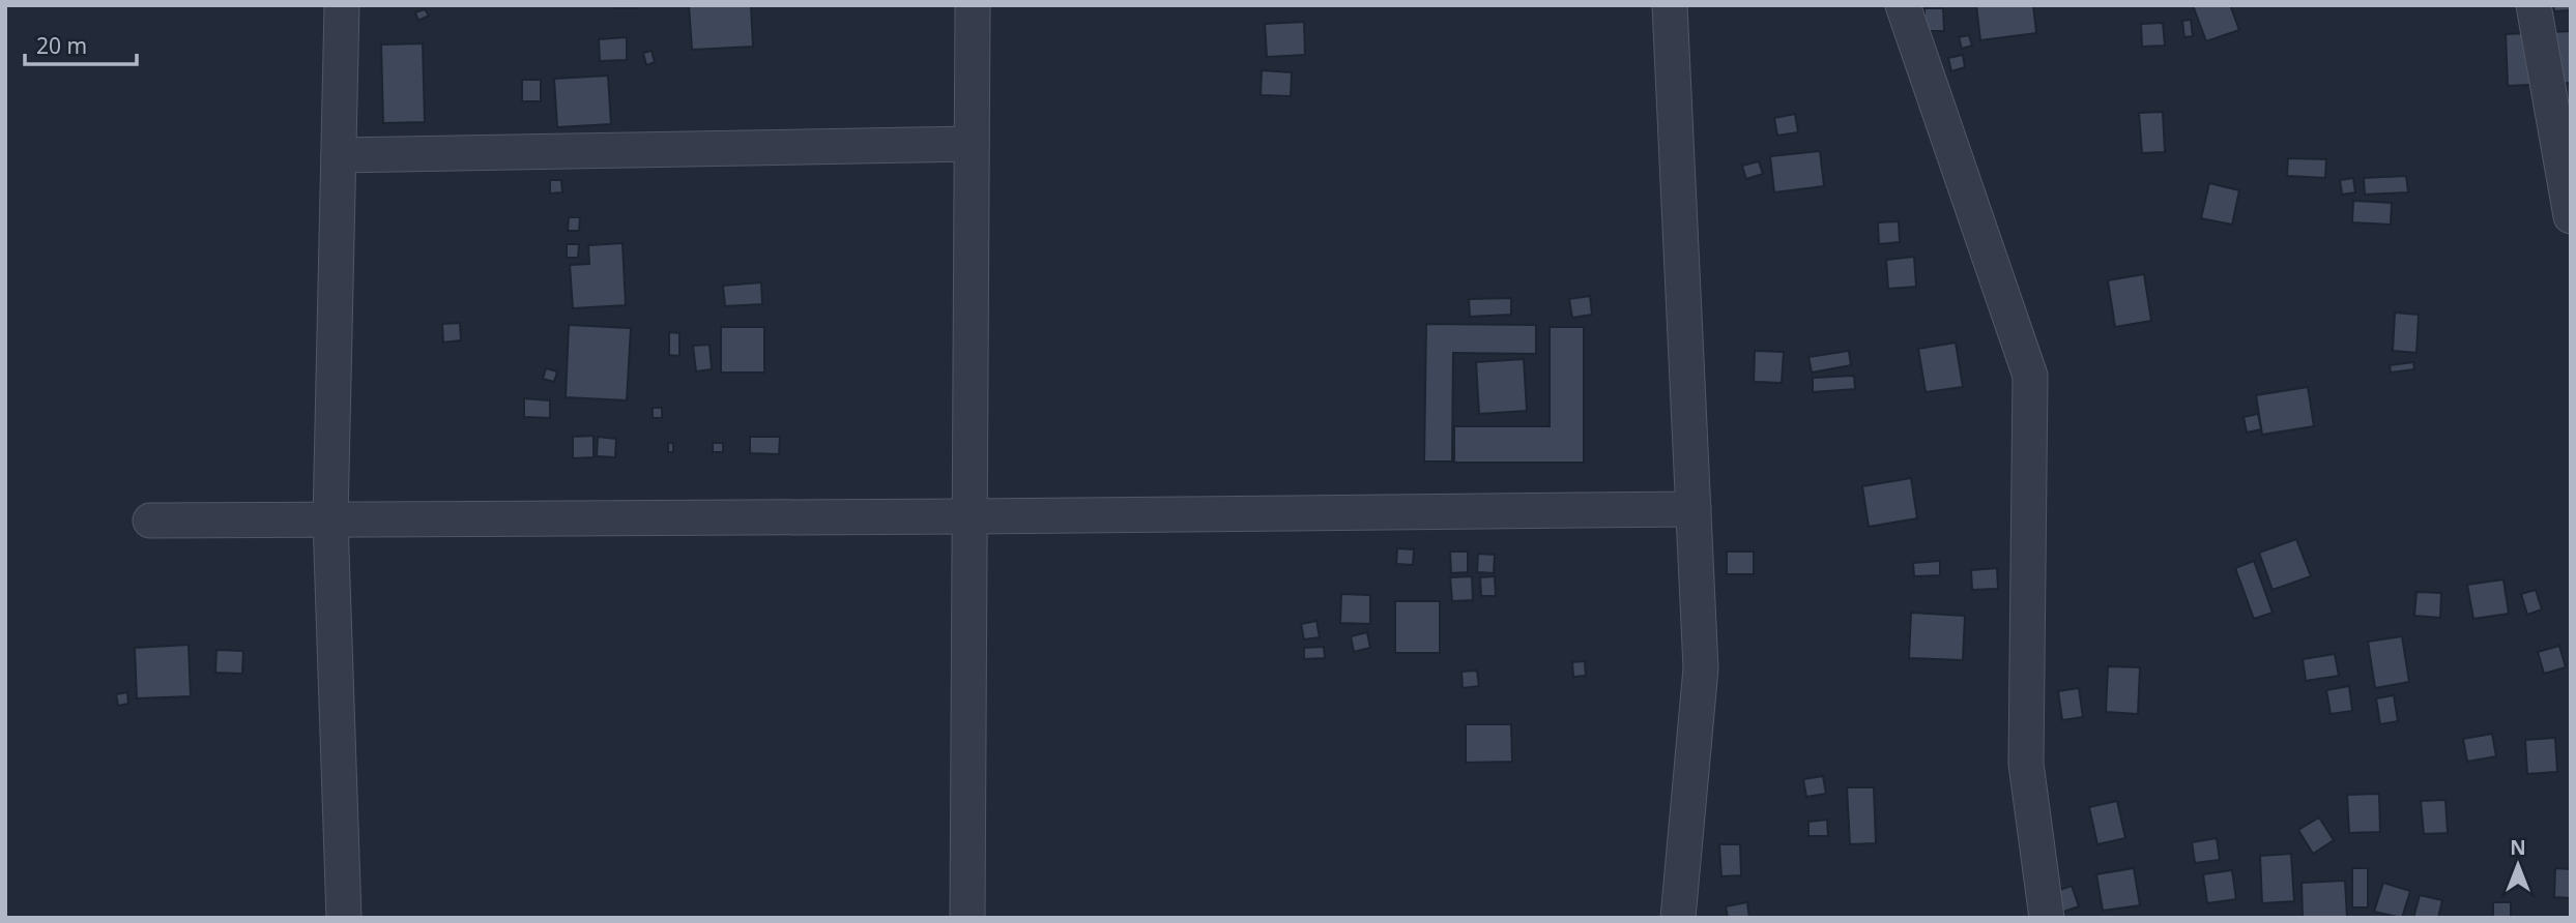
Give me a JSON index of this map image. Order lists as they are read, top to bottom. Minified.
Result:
{"scale_bar":"20 m","north":"top"}
